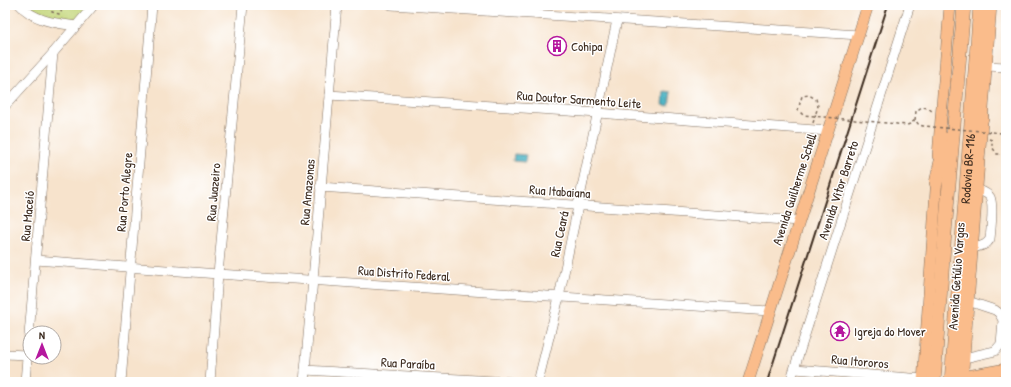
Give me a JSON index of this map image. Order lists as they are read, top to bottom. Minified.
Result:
{"streets":{"highway":["Rodovia BR-116"],"main road":["Avenida Guilherme Schell","Avenida Getúlio Vargas"],"street":["Rua Doutor Sarmento Leite","Avenida Vitor Barreto","Rua Itabaiana","Rua Porto Alegre","Rua Juazeiro","Rua Amazonas","Rua Maceió","Rua Ceará","Rua Distrito Federal","Rua Itororos","Rua Paraíba"]},"crossings":[["Rua Doutor Sarmento Leite","Avenida Guilherme Schell"],["Rua Doutor Sarmento Leite","Rua Amazonas"],["Rua Doutor Sarmento Leite","Rua Ceará"],["Rodovia BR-116","Avenida Getúlio Vargas"],["Rodovia BR-116","Rua Itororos"],["Avenida Guilherme Schell","Rua Itabaiana"],["Avenida Guilherme Schell","Rua Distrito Federal"],["Avenida Vitor Barreto","Rua Itororos"],["Rua Itabaiana","Rua Amazonas"],["Rua Itabaiana","Rua Ceará"],["Rua Porto Alegre","Rua Distrito Federal"],["Rua Juazeiro","Rua Distrito Federal"],["Rua Amazonas","Rua Distrito Federal"],["Rua Amazonas","Rua Paraíba"],["Rua Maceió","Rua Distrito Federal"],["Rua Ceará","Rua Distrito Federal"],["Avenida Getúlio Vargas","Rua Itororos"]],"places":{"building":["Cohipa"],"temple":["Igreja do Mover"]},"north":"top"}
